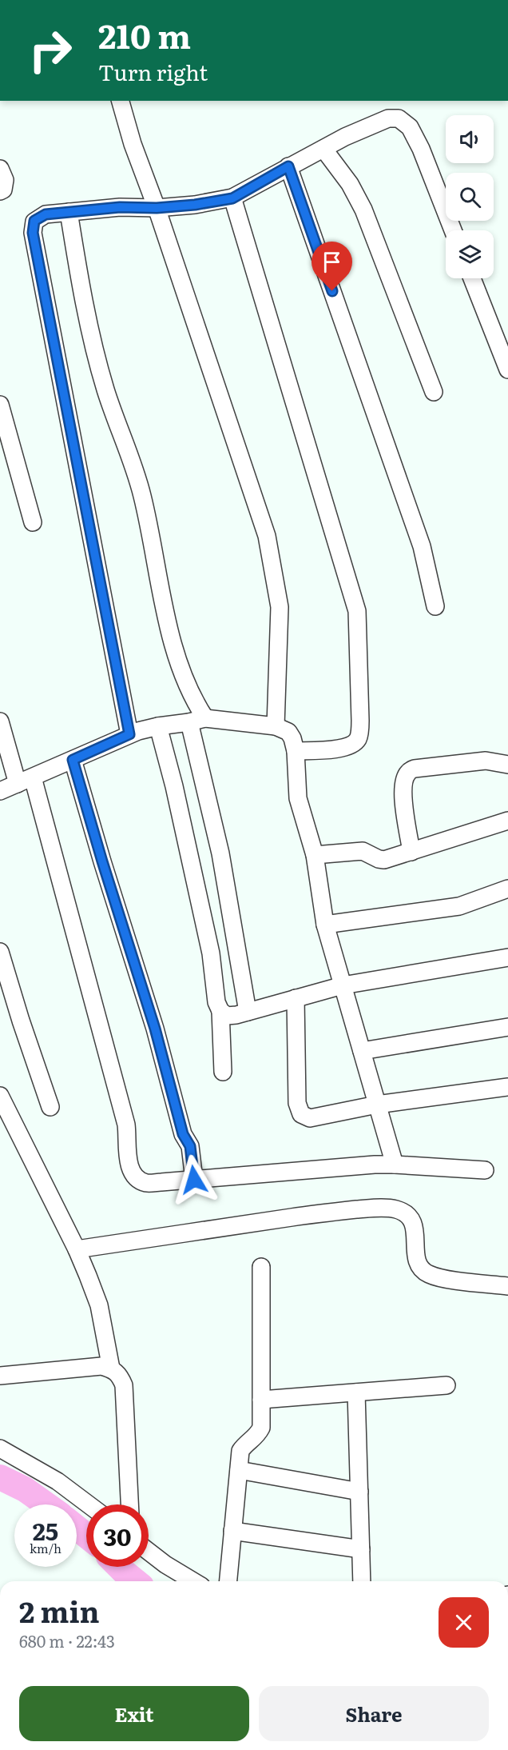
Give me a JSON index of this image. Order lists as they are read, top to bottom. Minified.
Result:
{"page":{"turn":["210 m","Turn right"],"speed":"25 km/h","limit":"30","heading":["2 min","680 m · 22:43"],"buttons":["Exit","Share"]}}
